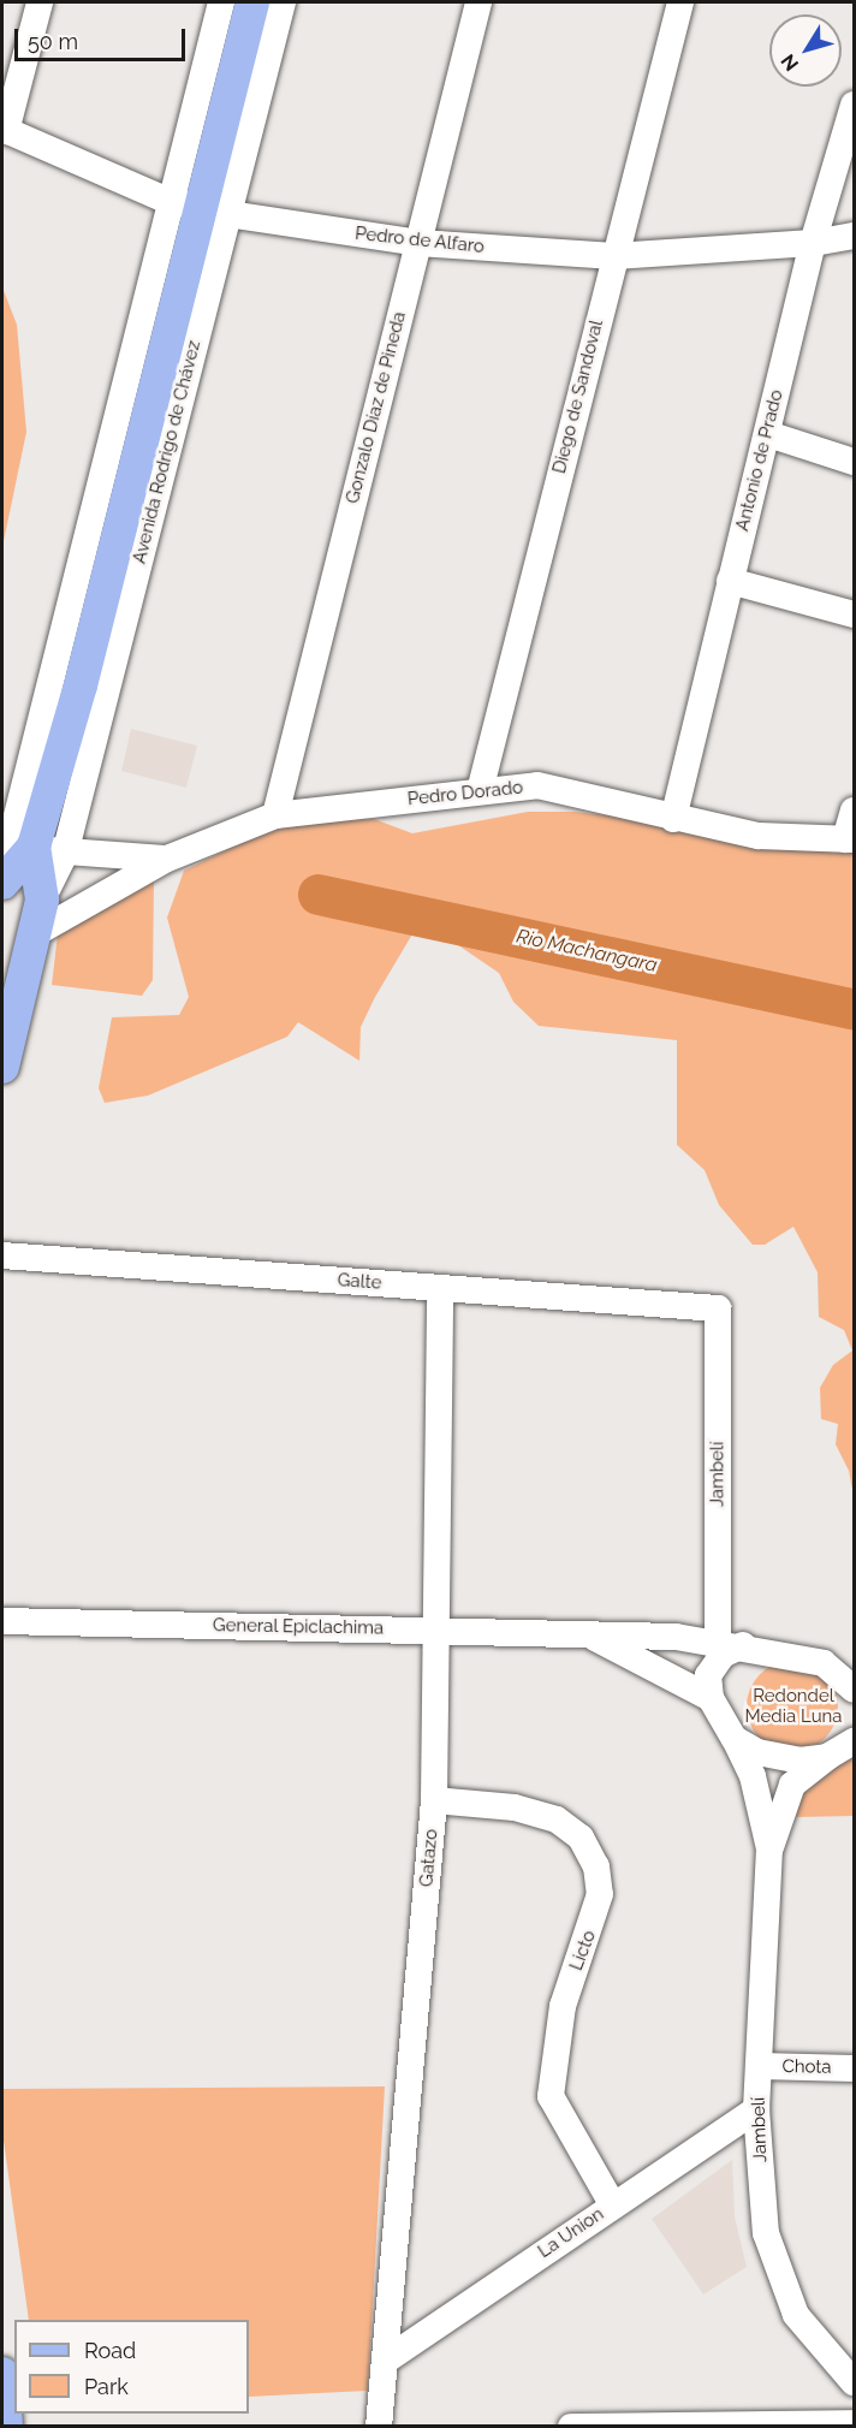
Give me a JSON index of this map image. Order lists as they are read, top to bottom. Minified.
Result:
{"streets":{"main road":["Avenida Rodrigo de Chávez"],"street":["Pedro de Alfaro","Diego de Sandoval","Gonzalo Díaz de Pineda","Antonio de Prado","Pedro Dorado","Galte","Jambelí","General Epiclachima","Gatazo","Licto","Chota","La Union"]},"crossings":[["Pedro de Alfaro","Diego de Sandoval"],["Pedro de Alfaro","Gonzalo Díaz de Pineda"],["Pedro de Alfaro","Avenida Rodrigo de Chávez"],["Pedro de Alfaro","Antonio de Prado"],["Diego de Sandoval","Pedro Dorado"],["Gonzalo Díaz de Pineda","Pedro Dorado"],["Avenida Rodrigo de Chávez","Pedro Dorado"],["Antonio de Prado","Pedro Dorado"],["Galte","Jambelí"],["Galte","Gatazo"],["Jambelí","General Epiclachima"],["Jambelí","Chota"],["Jambelí","La Union"],["General Epiclachima","Gatazo"],["Gatazo","Licto"],["Gatazo","La Union"],["Licto","La Union"]],"water":["Rio Machangara"],"parks":["Redondel Media Luna"],"legend":["Road","Park"],"scale_bar":"50 m","north":"bottom left"}
